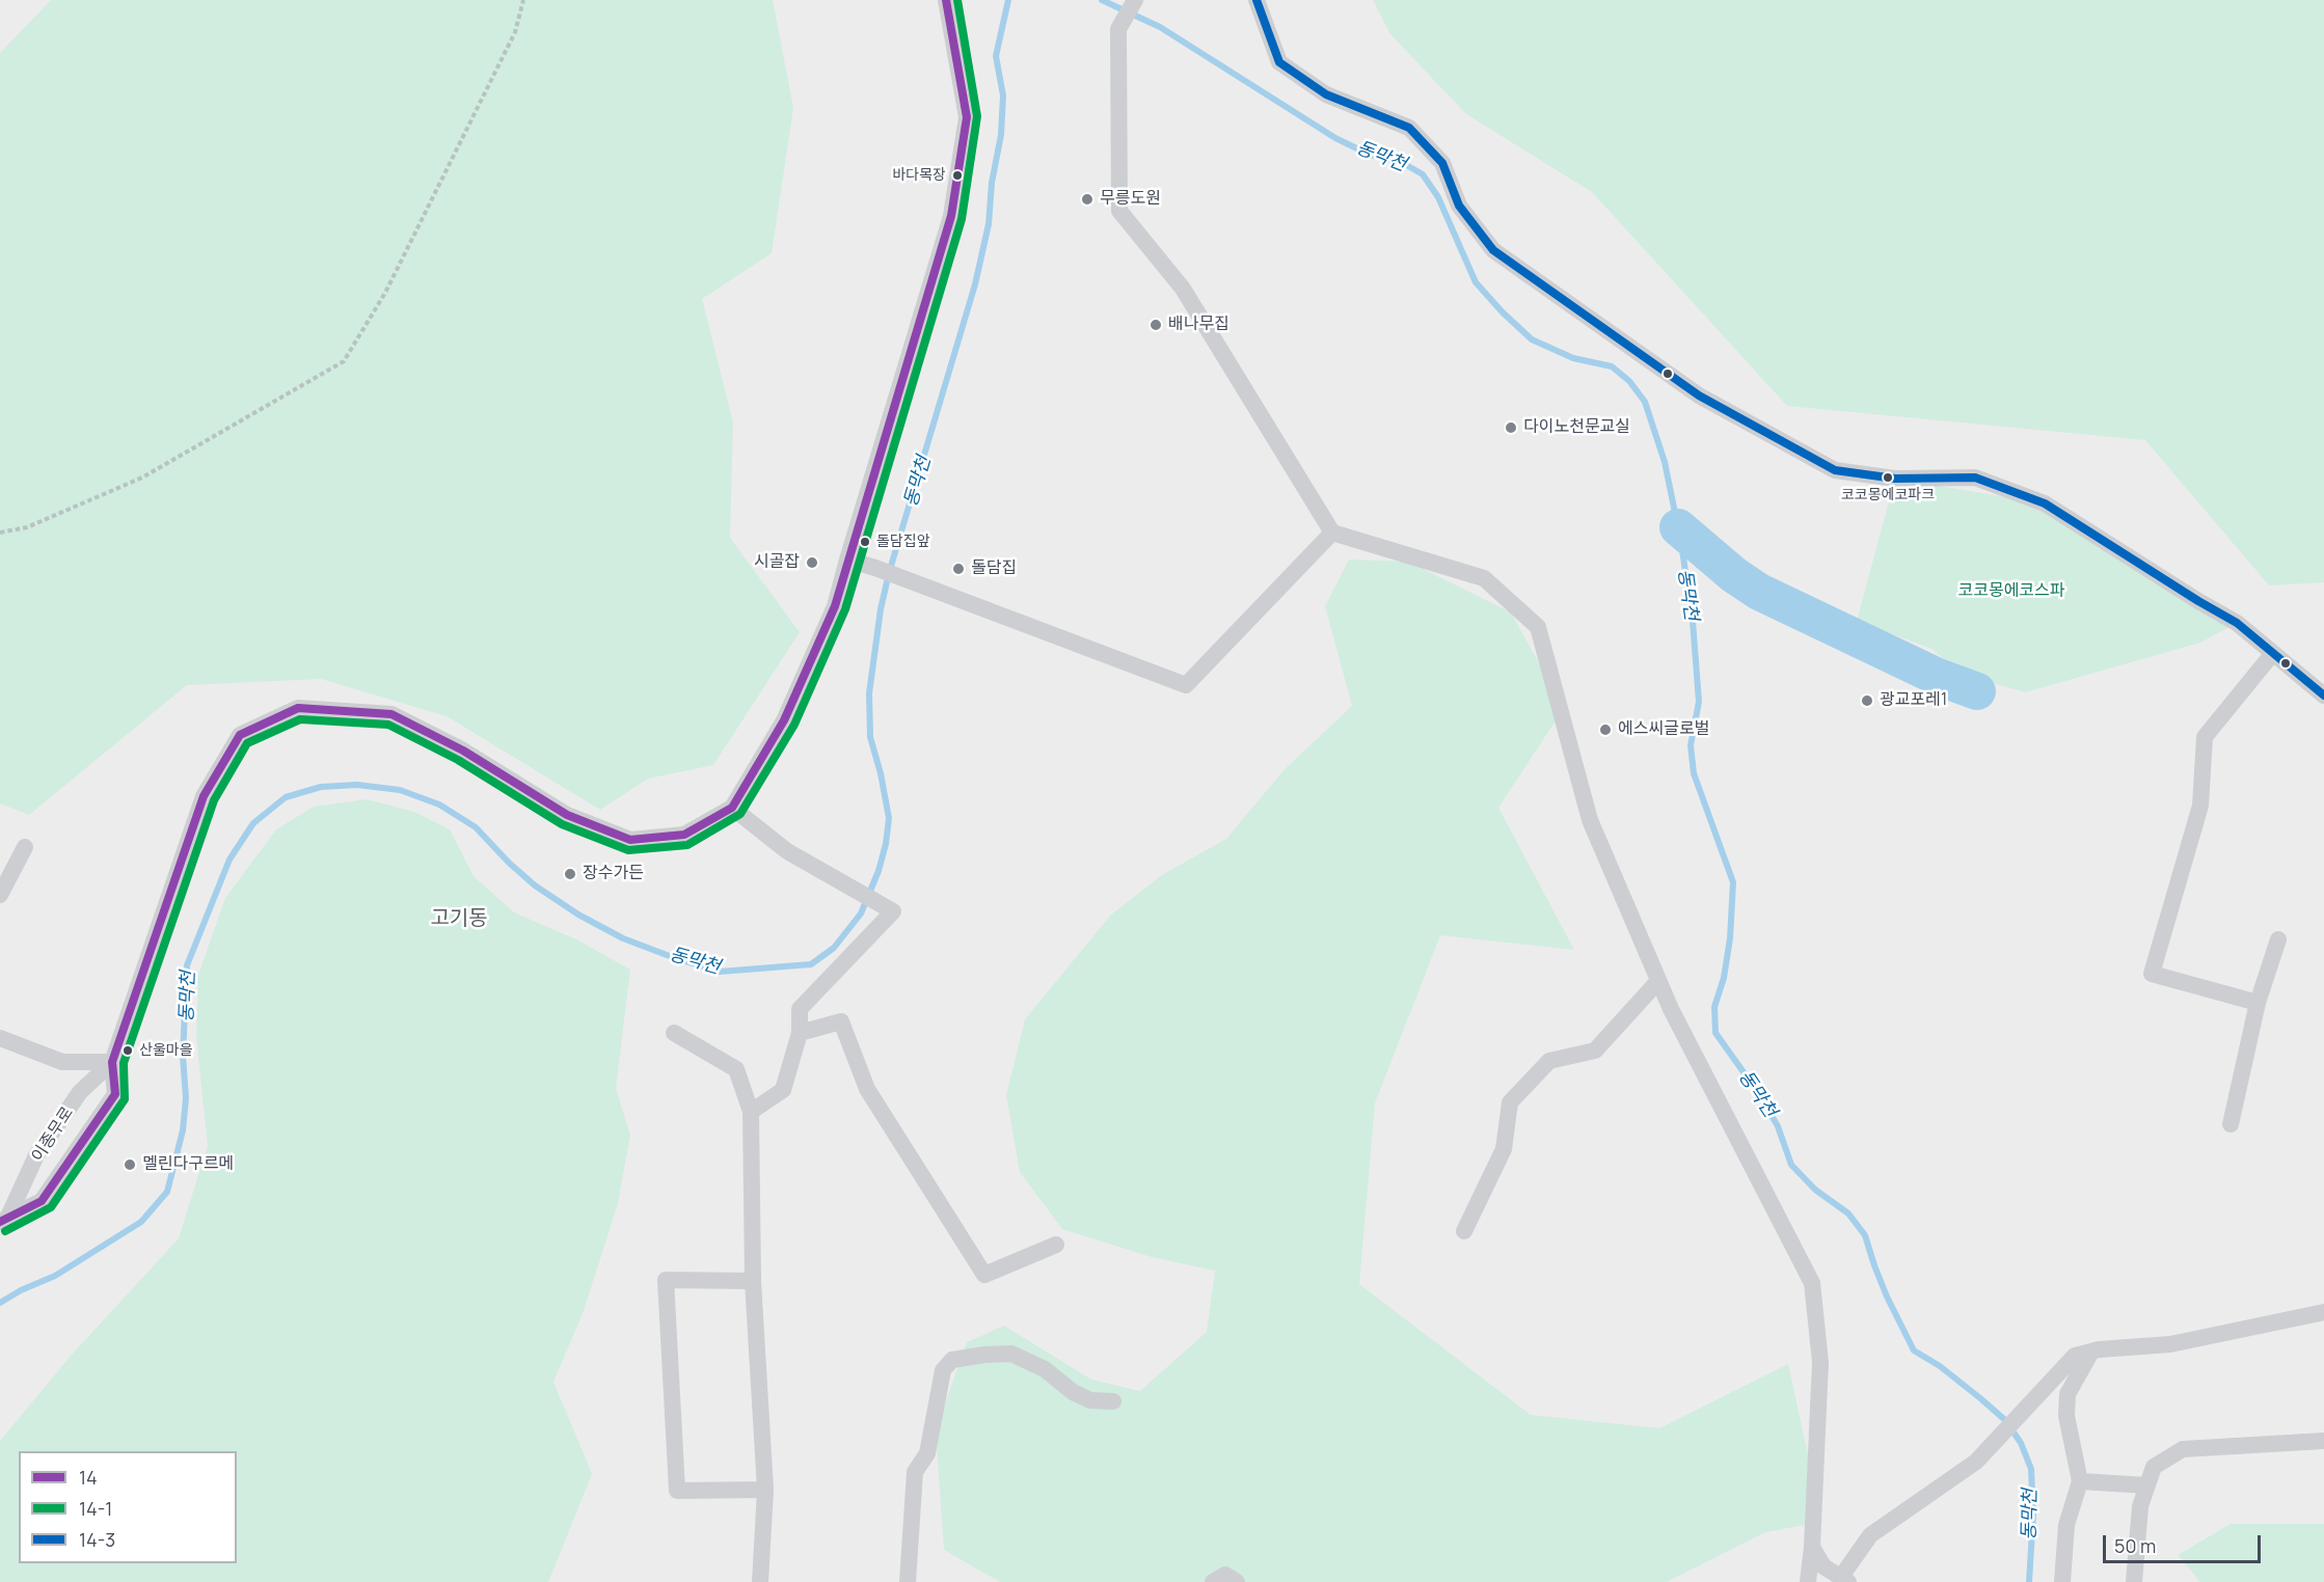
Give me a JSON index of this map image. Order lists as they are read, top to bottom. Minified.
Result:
{"streets":{"street":["이종무로"]},"districts":["고기동"],"water":["동막천"],"parks":["코코몽에코스파"],"places":["바다목장","무릉도원","배나무집","다이노천문교실","코코몽에코파크","돌담집앞","시골잡","돌담집","광교포레1","에스씨글로벌","장수가든","산울마을","멜린다구르메"],"lines":["transit line 14","transit line 14-1","transit line 14-3"],"legend":["14","14-1","14-3"],"scale_bar":"50 m"}
